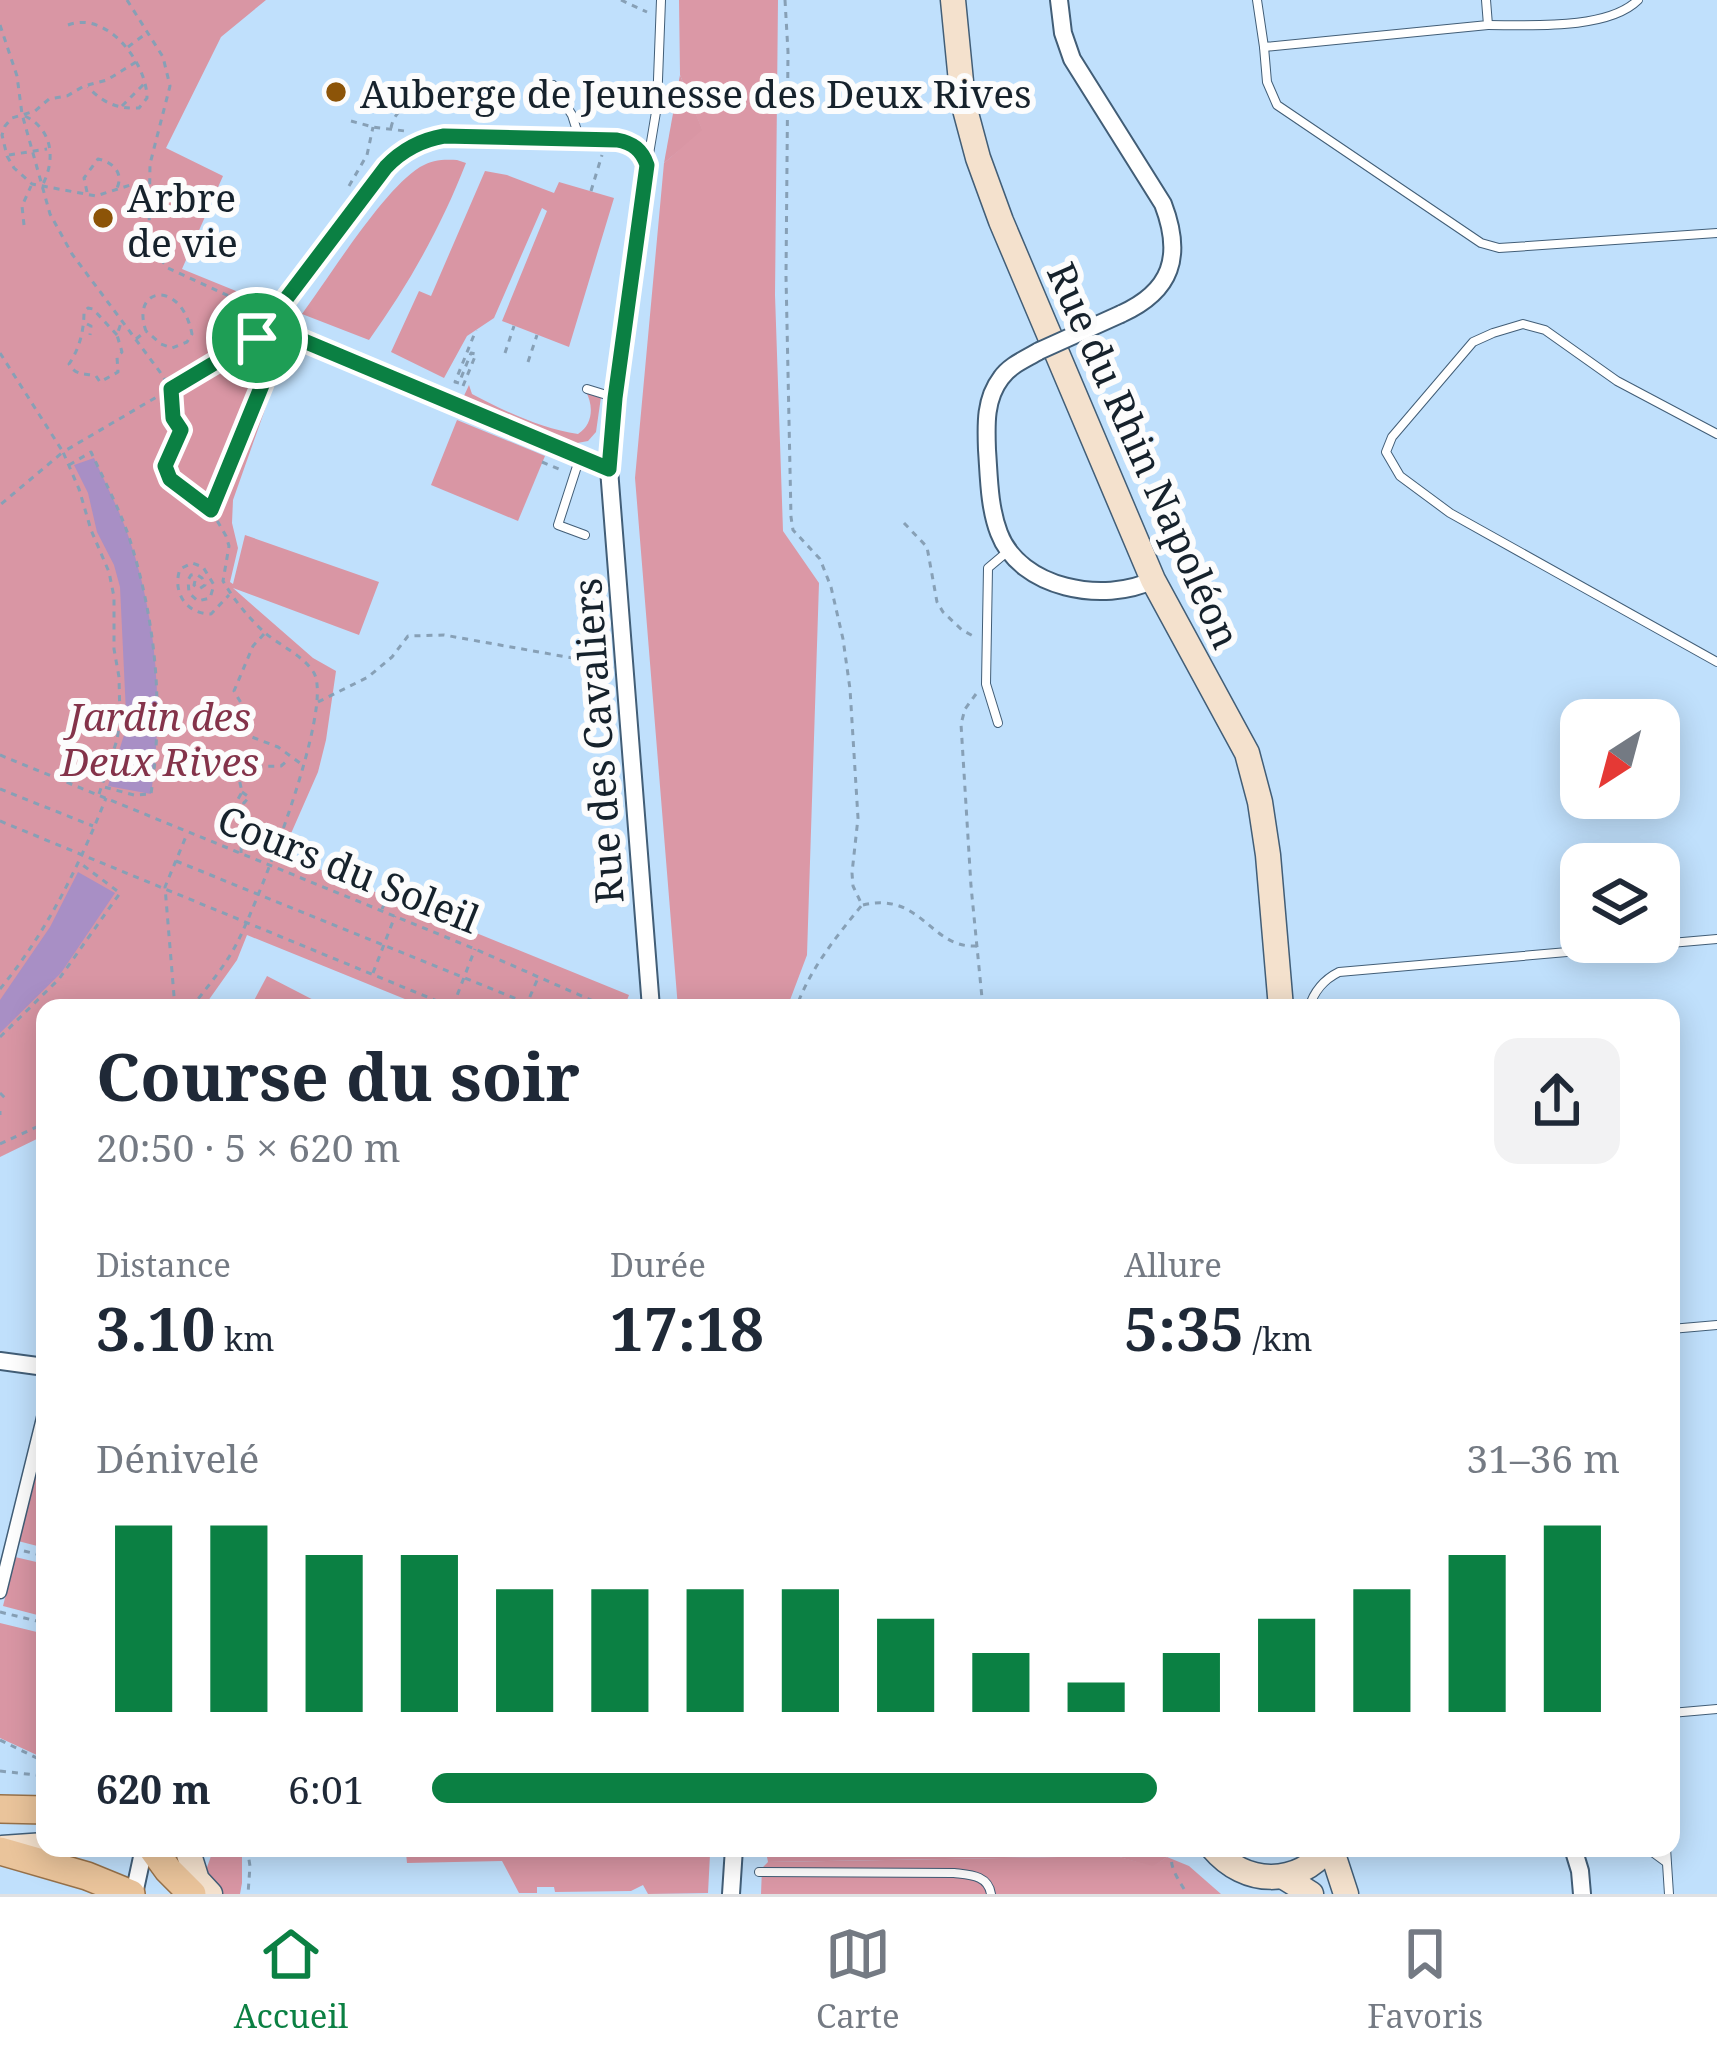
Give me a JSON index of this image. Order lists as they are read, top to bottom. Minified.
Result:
{"streets":{"main road":["Rue du Rhin Napoléon"],"street":["Rue des Cavaliers"],"path":["Cours du Soleil"]},"parks":["Jardin des Deux Rives"],"places":["Auberge de Jeunesse des Deux Rives","Arbre de vie"],"north":"bottom left","page":{"heading":["Course du soir","20:50 · 5 × 620 m"],"stats":[["Distance","3.10 km"],["Durée","17:18"],["Allure","5:35 /km"]],"chart":["Dénivelé","31–36 m"],"list":[{"name":"620 m","note":"6:01"}],"tabs":["Accueil","Carte","Favoris"]}}
